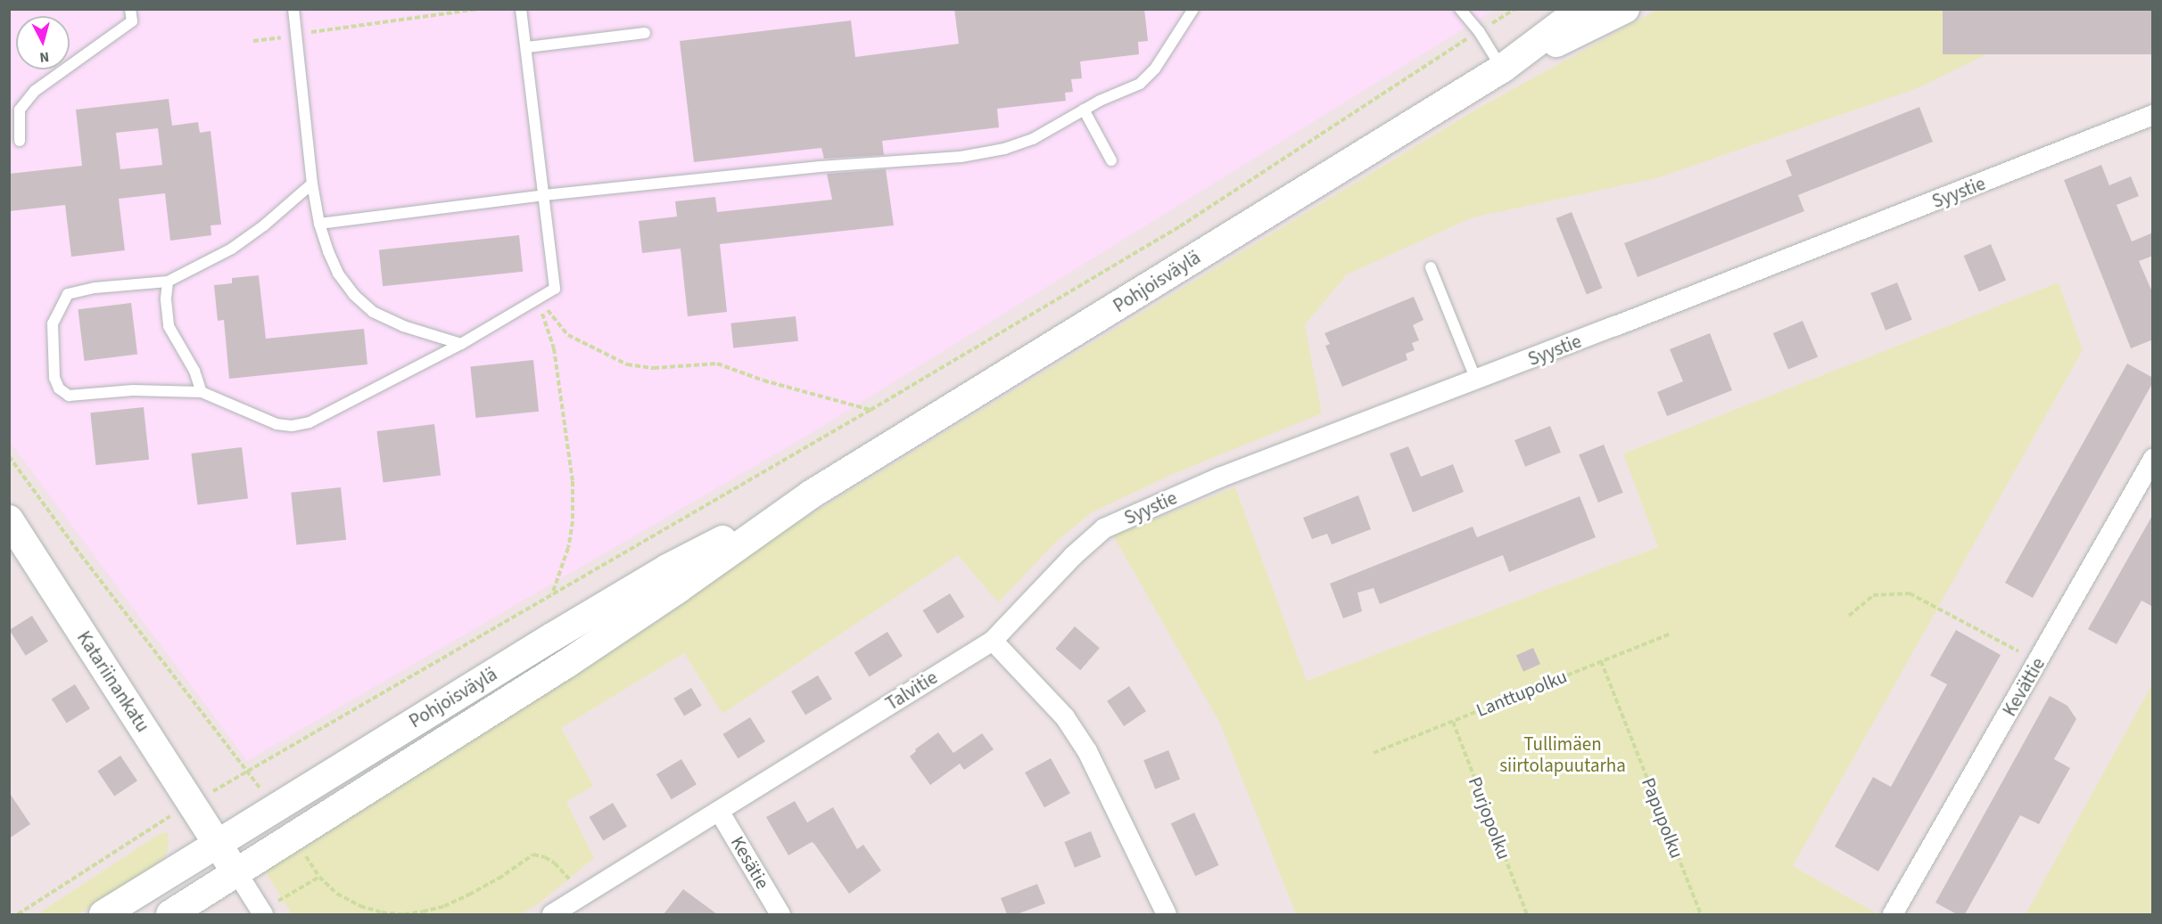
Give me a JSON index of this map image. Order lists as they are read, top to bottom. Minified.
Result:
{"streets":{"main road":["Pohjoisväylä","Katariinankatu"],"street":["Syystie","Kevättie","Talvitie","Kesätie"],"path":["Lanttupolku","Purjopolku","Papupolku"]},"crossings":[["Syystie","Talvitie"],["Pohjoisväylä","Katariinankatu"],["Talvitie","Kesätie"],["Lanttupolku","Purjopolku"],["Lanttupolku","Papupolku"]],"parks":["Tullimäen siirtolapuutarha"],"north":"bottom"}
